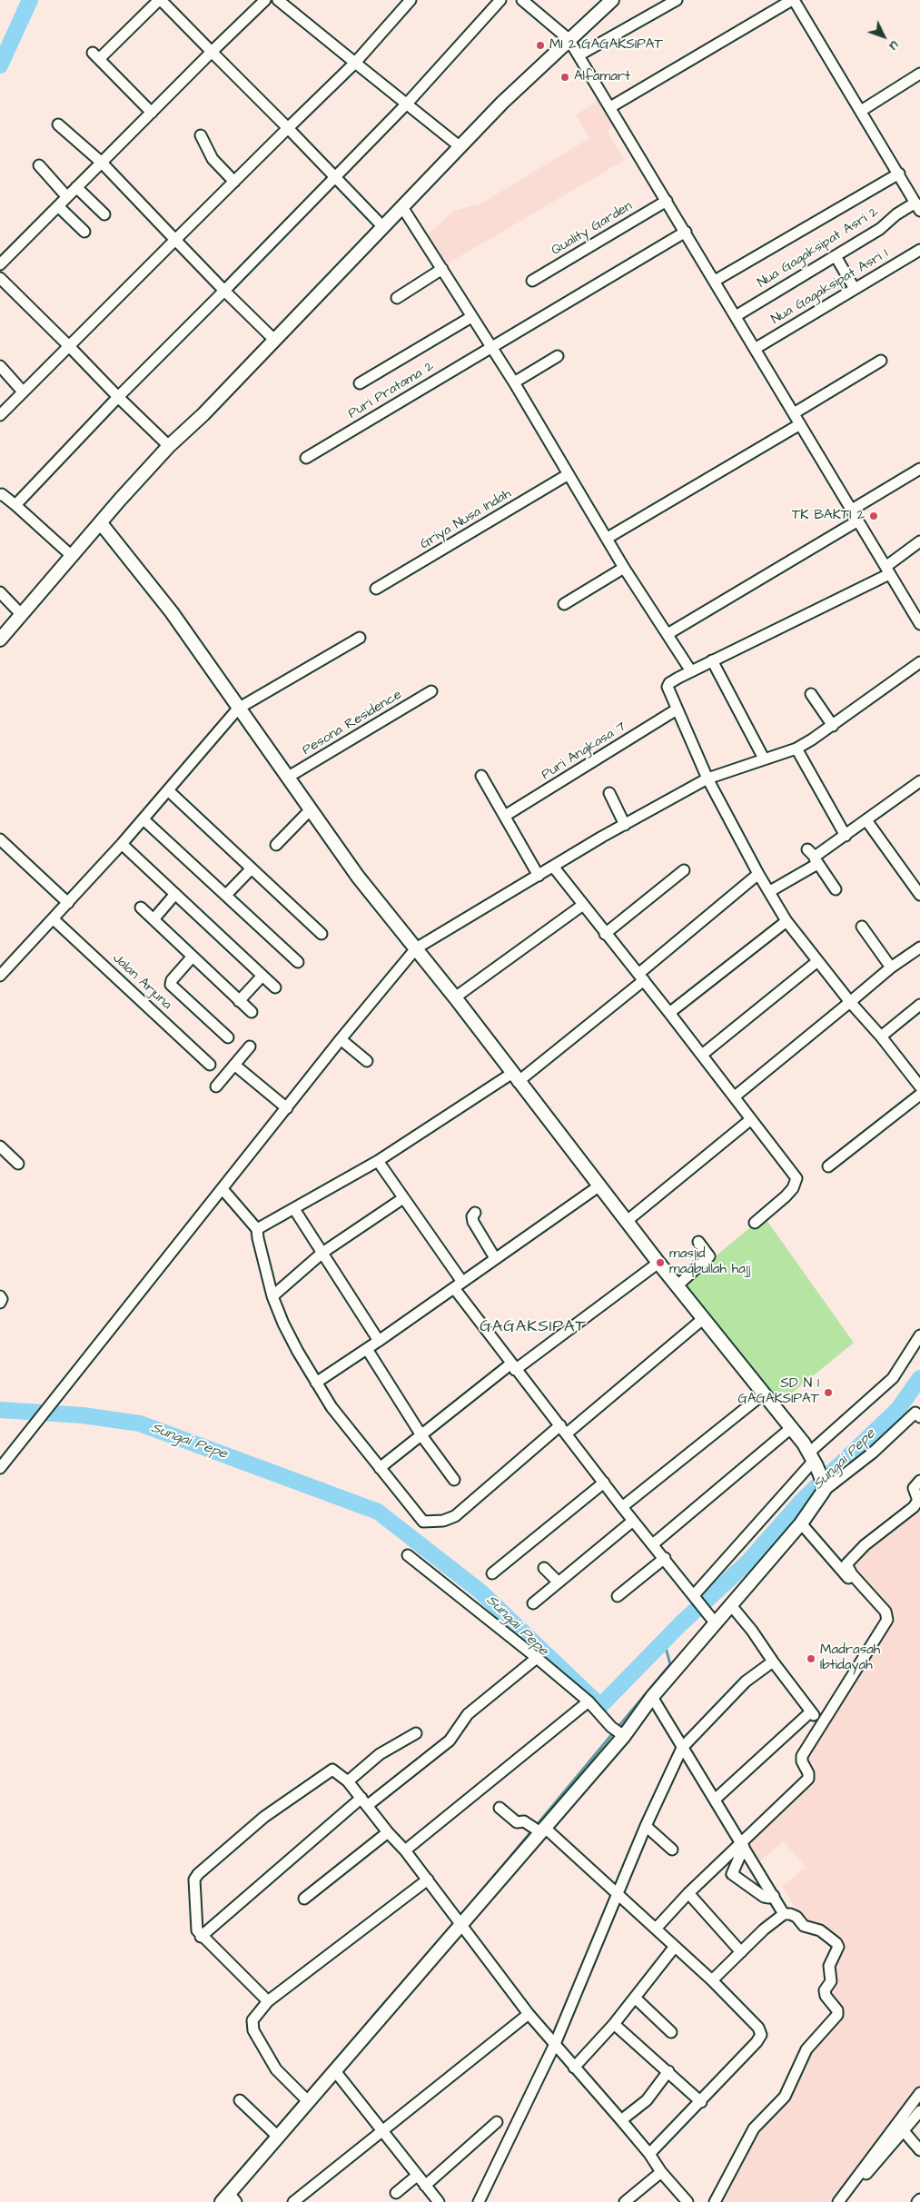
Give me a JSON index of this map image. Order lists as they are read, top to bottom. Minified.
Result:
{"streets":{"street":["Quality Garden","Nua Gagaksipat Asri 2","Nua Gagaksipat Asri 1","Puri Pratama 2","Griya Nusa Indah","Pesona Residence","Puri Angkasa 7","Jalan Arjuna"]},"districts":["GAGAKSIPAT"],"water":["Sungai Pepe"],"places":["MI 2 GAGAKSIPAT","Alfamart","TK BAKTI 2","masjid maqbullah hajj","SD N 1 GAGAKSIPAT","Madrasah Ibtidayah"],"north":"bottom right"}
